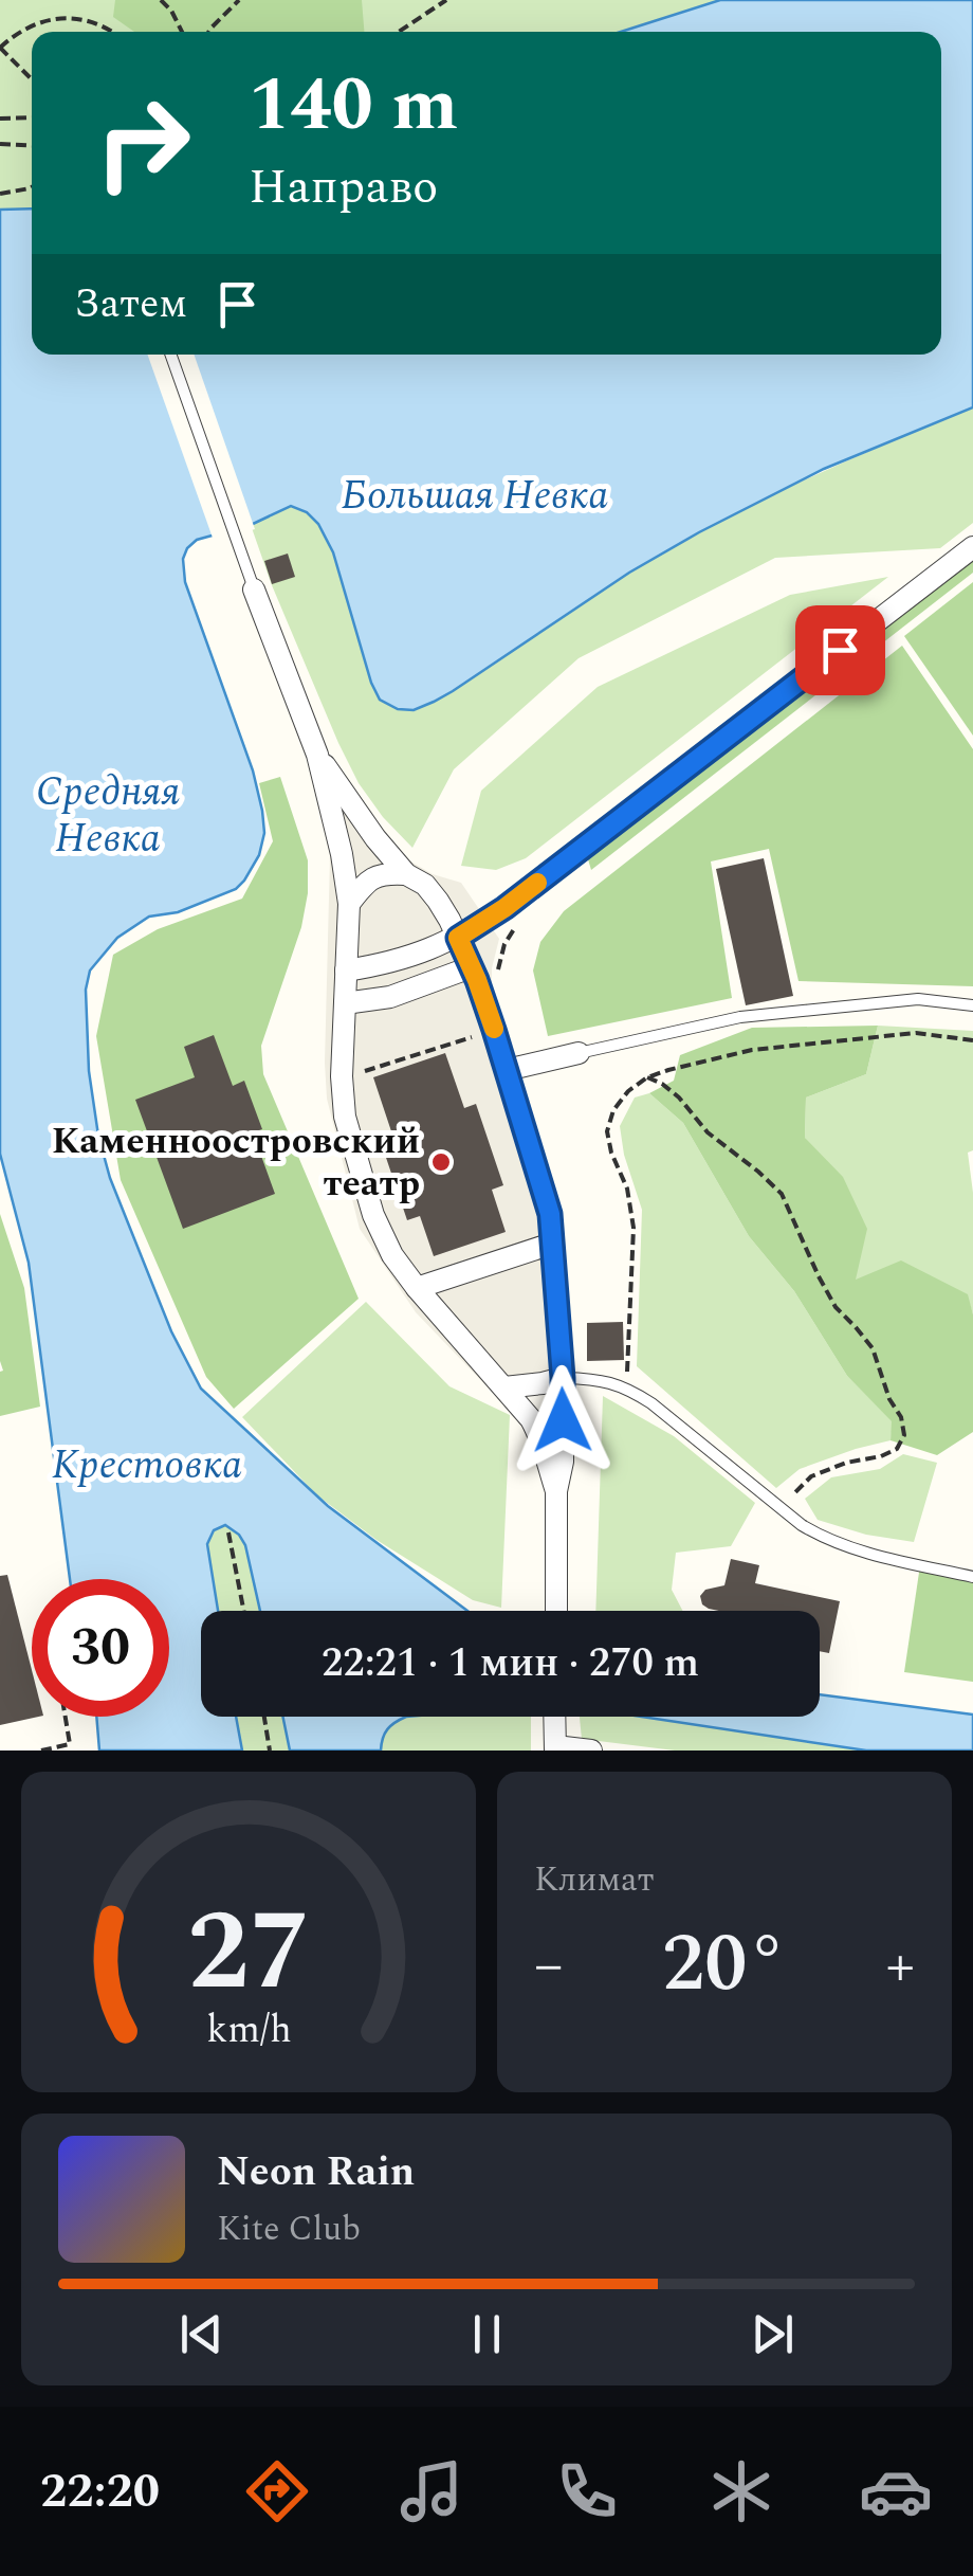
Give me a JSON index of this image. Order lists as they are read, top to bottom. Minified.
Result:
{"water":["Большая Невка","Средняя Невка","Крестовка"],"places":["Каменноостровский театр"],"page":{"turn":["140 m","Направо"],"then":"Затем","limit":"30","trip":"22:21 · 1 мин · 270 m","tile":"Климат","heat":["−","20°","+"],"song":["Neon Rain","Kite Club"],"tabs":"22:20","gauge":["27","km/h"]}}
